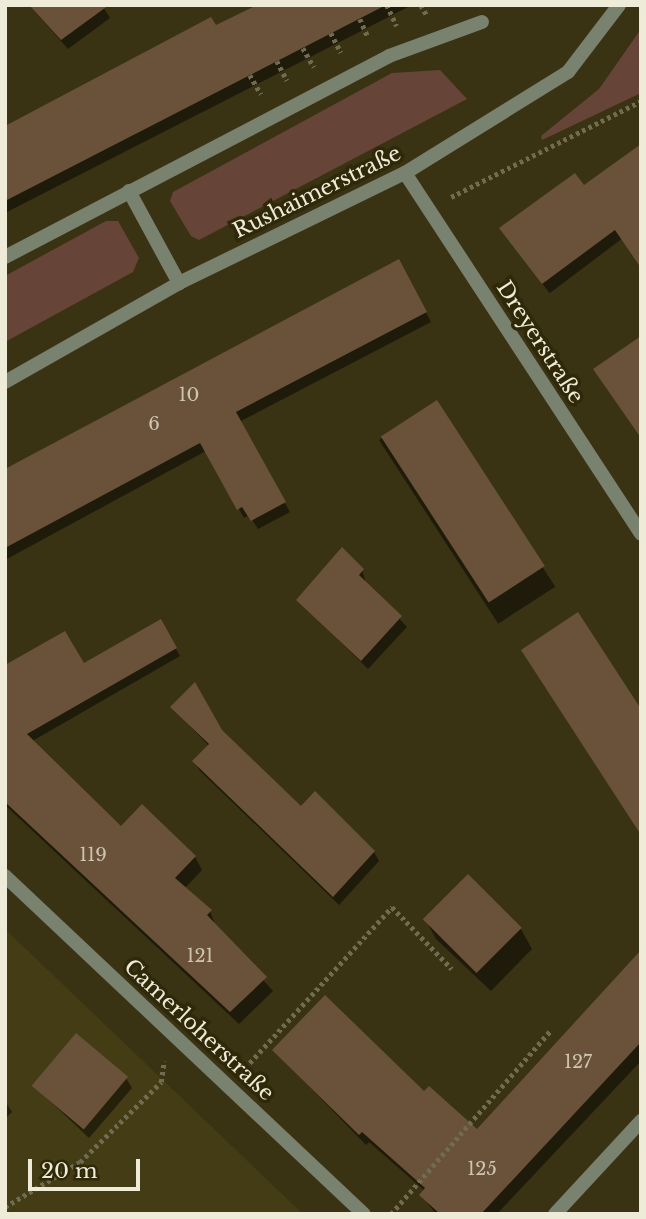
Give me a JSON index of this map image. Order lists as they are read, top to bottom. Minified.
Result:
{"streets":{"street":["Rushaimerstraße","Dreyerstraße","Camerloherstraße"]},"crossings":[["Rushaimerstraße","Dreyerstraße"]],"house_numbers":["10","6","119","121","127","125"],"scale_bar":"20 m"}
